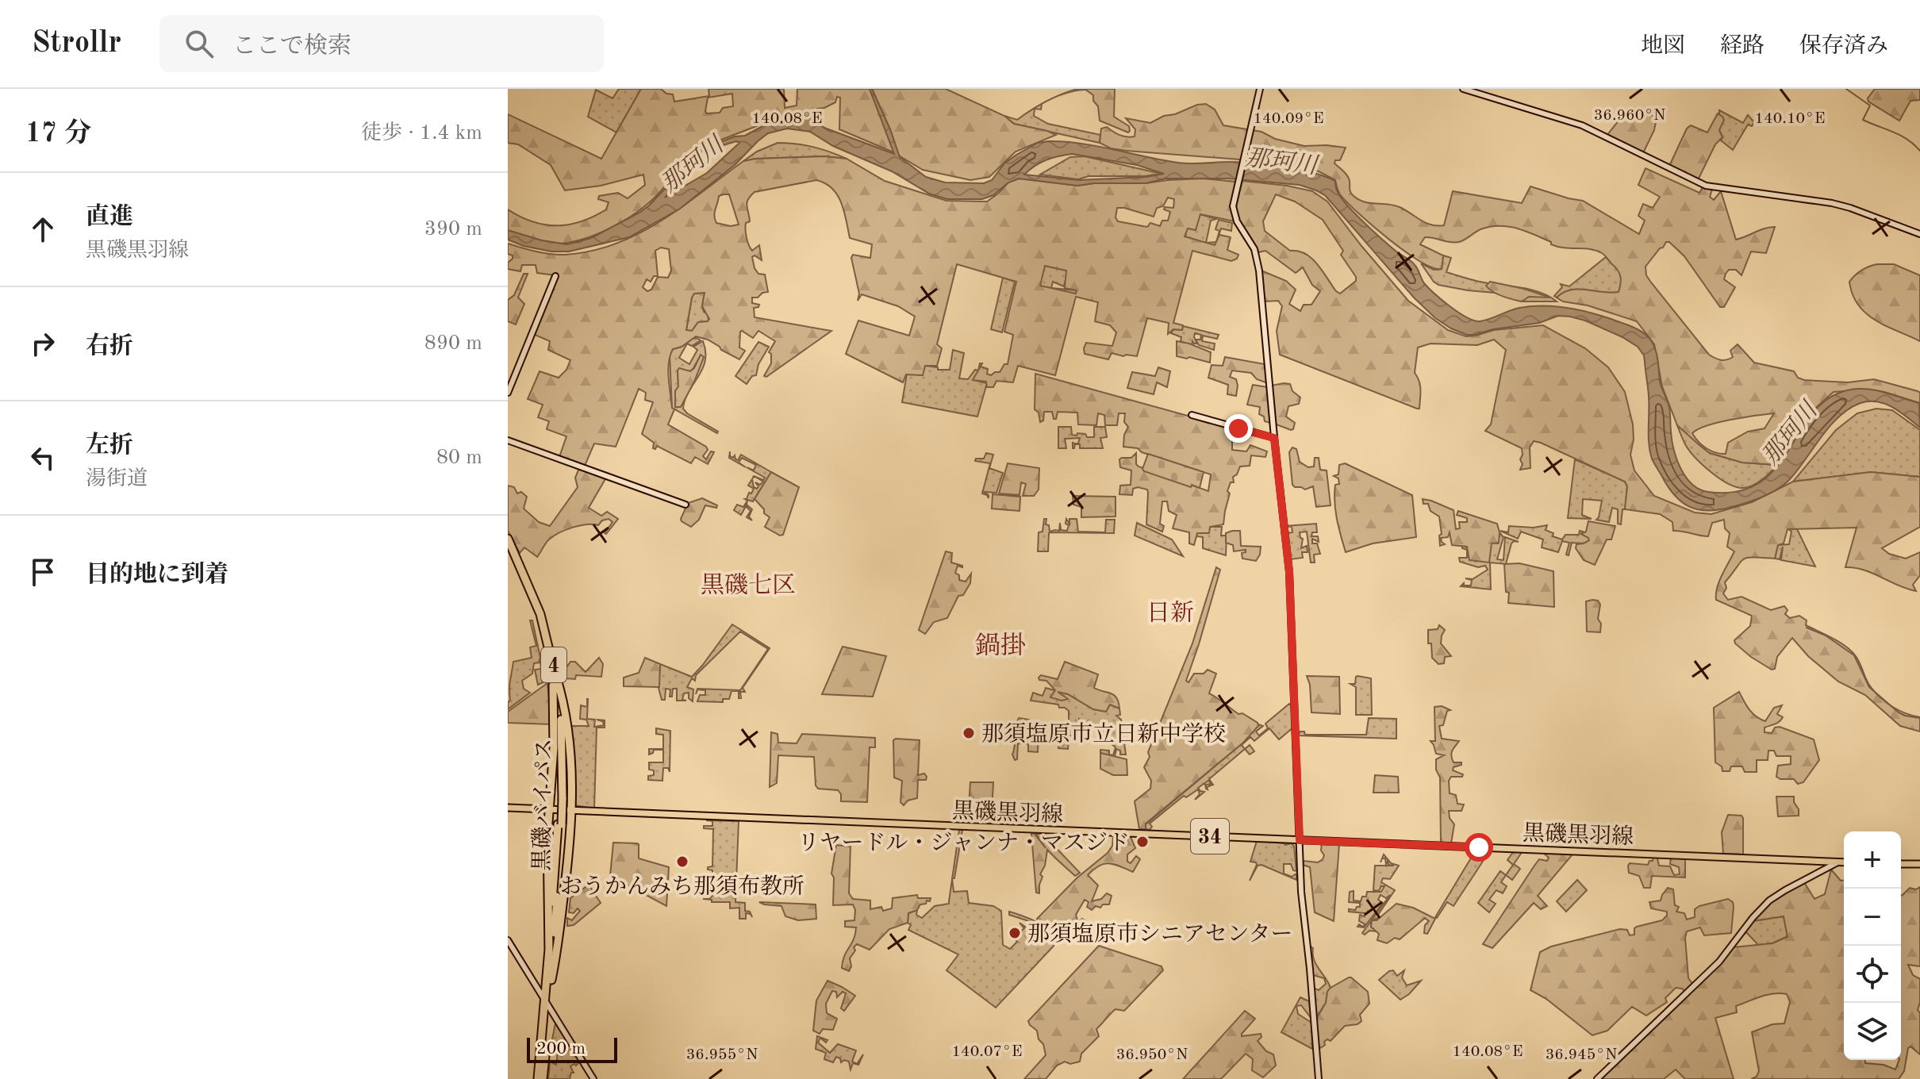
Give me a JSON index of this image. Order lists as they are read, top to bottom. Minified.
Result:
{"streets":{"highway":["4","黒磯バイパス"],"main road":["黒磯黒羽線","34"]},"crossings":[["4","黒磯バイパス"],["4","黒磯黒羽線"]],"districts":["黒磯七区","日新","鍋掛"],"water":["那珂川"],"places":["那須塩原市立日新中学校","リヤードル・ジャンナ・マスジド","おうかんみち那須布教所","那須塩原市シニアセンター"],"scale_bar":"200 m","page":{"header":"Strollr","search":"ここで検索","nav":["地図","経路","保存済み"],"heading":["17 分","徒歩 · 1.4 km"],"list":[["直進","黒磯黒羽線","390 m"],["右折","890 m"],["左折","湯街道","80 m"],"目的地に到着"],"map_buttons":["+","−"],"scale":"200 m"},"coordinates":["36.960°N","140.08°E","140.09°E","140.10°E","140.07°E","36.955°N","36.950°N","36.945°N"]}
